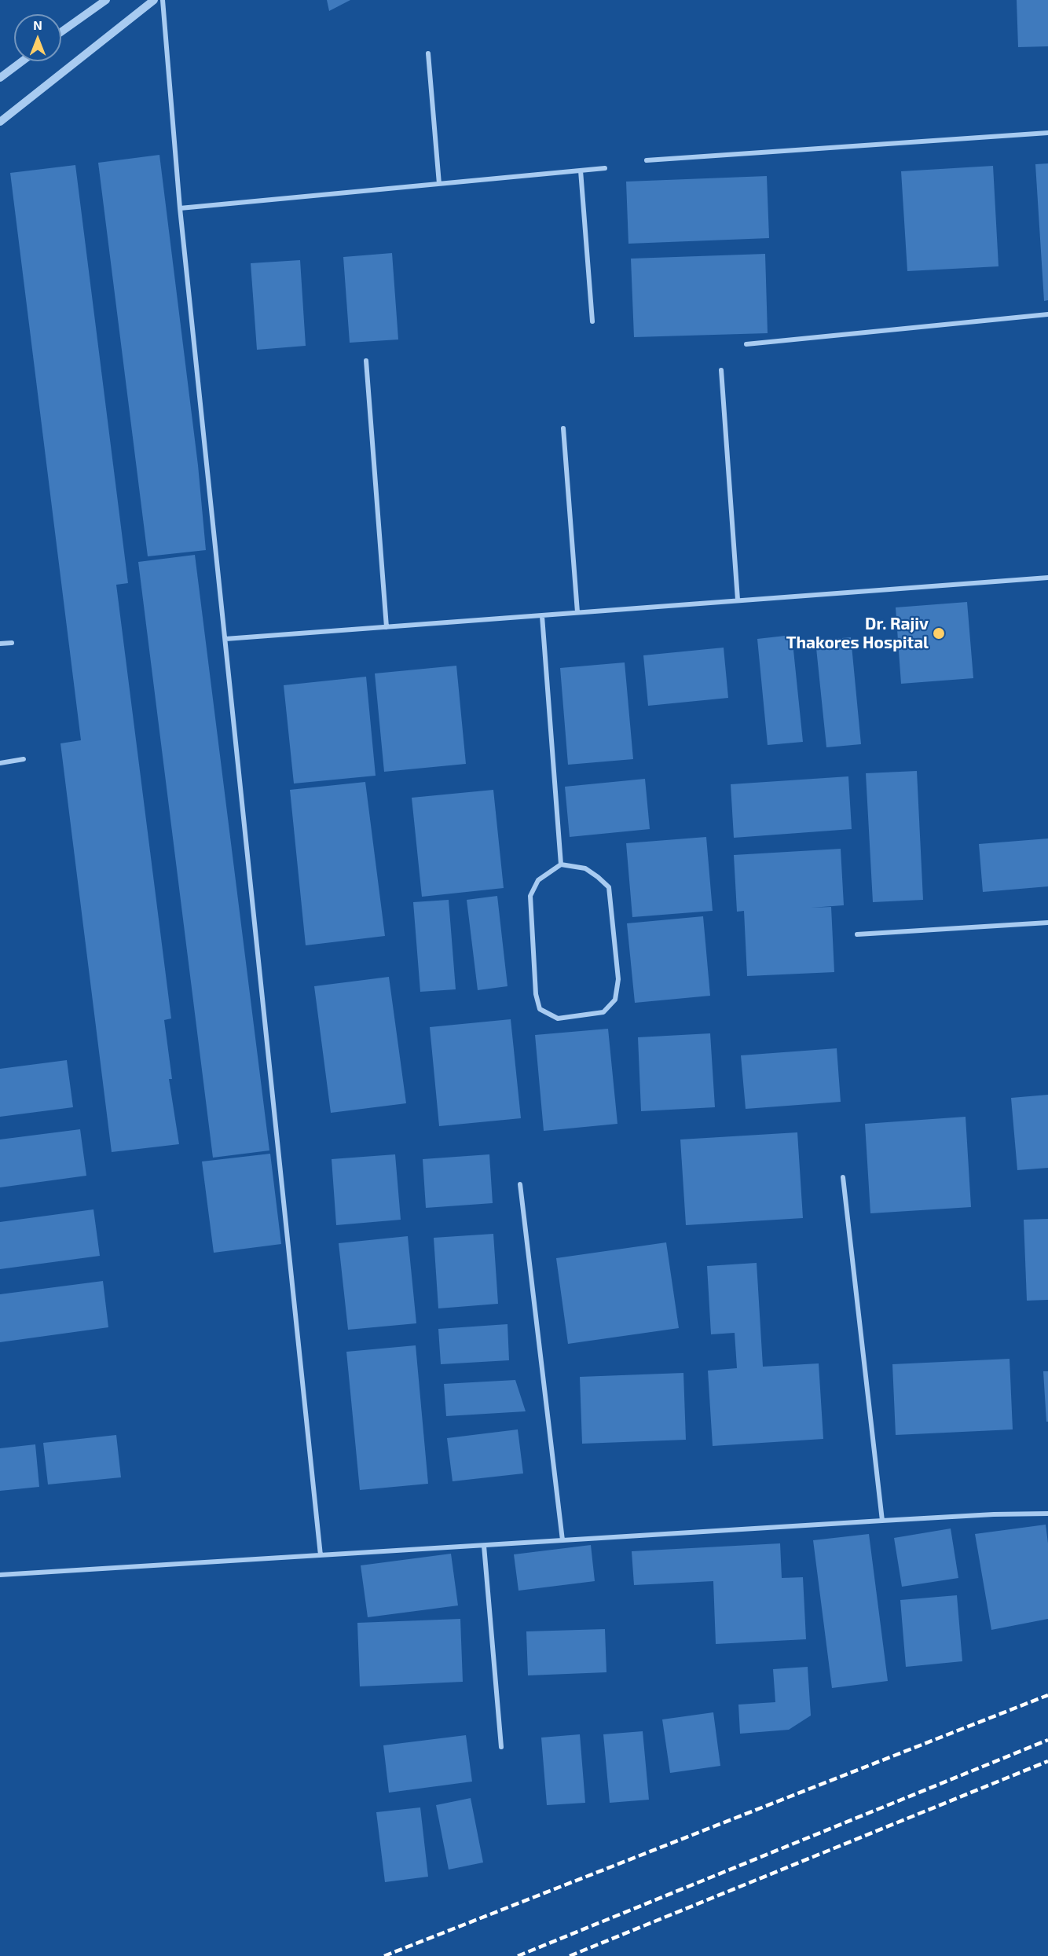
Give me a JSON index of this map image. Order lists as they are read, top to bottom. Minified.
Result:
{"places":["Dr. Rajiv Thakores Hospital"],"north":"top"}
